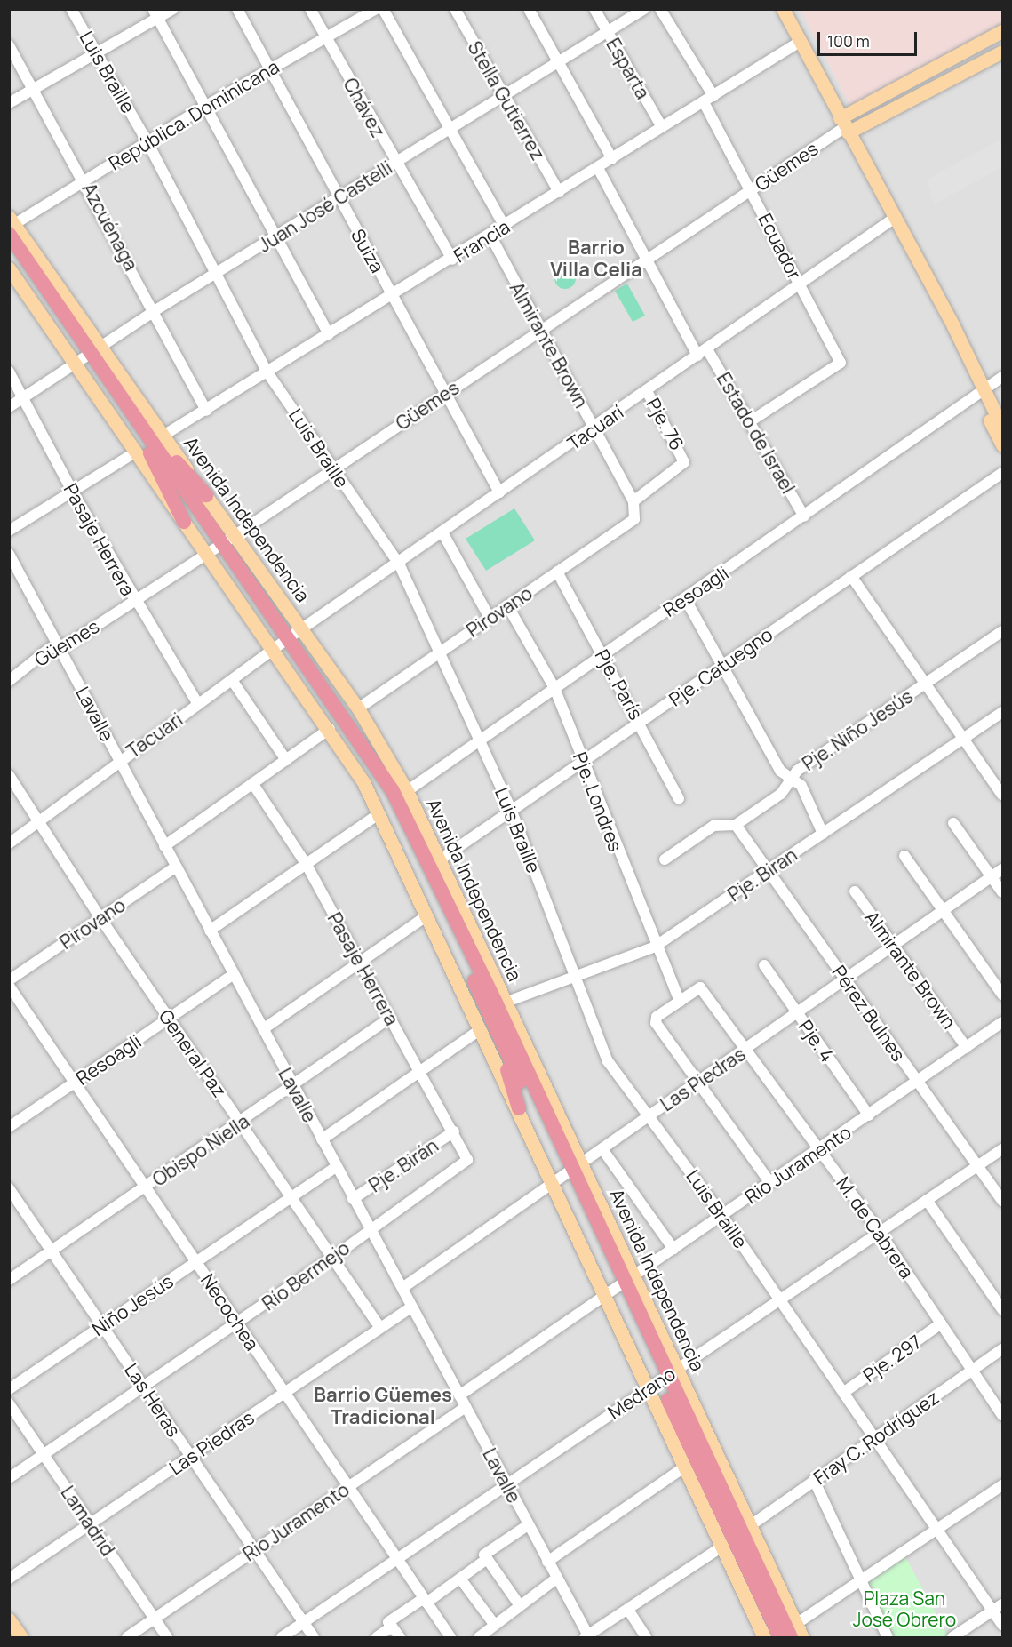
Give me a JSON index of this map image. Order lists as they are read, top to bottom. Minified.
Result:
{"streets":{"highway":["Avenida Independencia"],"street":["Esparta","Luis Braille","Stella Gutierrez","Chávez","República. Dominicana","Güemes","Juan José Castelli","Azcuénaga","Francia","Ecuador","Suiza","Almirante Brown","Pje. 76","Tacuarí","Estado de Israel","Pasaje Herrera","Resoagli","Pirovano","Pje. Catuegno","Pje. París","Lavalle","Pje. Niño Jesús","Tacuari","Pje. Londres","Pje. Biran","Pérez Bulnes","Pje. 4","General Paz","Las Piedras","Obispo Niella","Rio Juramento","Pje. Birán","M. de Cabrera","Río Bermejo","Niño Jesús","Necochea","Pje. 297","Medrano","Las Heras","Fray C. Rodríguez","Lamadrid"]},"crossings":[["Esparta","Juan José Castelli"],["Esparta","Francia"],["Luis Braille","República. Dominicana"],["Luis Braille","Güemes"],["Luis Braille","Juan José Castelli"],["Luis Braille","Francia"],["Luis Braille","Tacuarí"],["Luis Braille","Resoagli"],["Luis Braille","Pirovano"],["Luis Braille","Pje. Catuegno"],["Luis Braille","Pje. Biran"],["Luis Braille","Las Piedras"],["Luis Braille","Rio Juramento"],["Luis Braille","Pje. 297"],["Luis Braille","Medrano"],["Luis Braille","Fray C. Rodríguez"],["Stella Gutierrez","Juan José Castelli"],["Stella Gutierrez","Francia"],["Chávez","República. Dominicana"],["Chávez","Juan José Castelli"],["Chávez","Francia"],["República. Dominicana","Azcuénaga"],["República. Dominicana","Suiza"],["República. Dominicana","Avenida Independencia"],["Güemes","Ecuador"],["Güemes","Suiza"],["Güemes","Almirante Brown"],["Güemes","Estado de Israel"],["Güemes","Avenida Independencia"],["Güemes","Pasaje Herrera"],["Güemes","Lavalle"],["Juan José Castelli","Azcuénaga"],["Juan José Castelli","Suiza"],["Juan José Castelli","Avenida Independencia"],["Juan José Castelli","Pasaje Herrera"],["Azcuénaga","Francia"],["Francia","Ecuador"],["Francia","Suiza"],["Francia","Almirante Brown"],["Francia","Estado de Israel"],["Francia","Avenida Independencia"],["Ecuador","Tacuarí"],["Ecuador","Estado de Israel"],["Suiza","Tacuarí"],["Almirante Brown","Tacuarí"],["Almirante Brown","Pirovano"],["Almirante Brown","Las Piedras"],["Almirante Brown","Rio Juramento"],["Pje. 76","Tacuarí"],["Pje. 76","Pirovano"],["Tacuarí","Estado de Israel"],["Tacuarí","Avenida Independencia"],["Tacuarí","Tacuari"],["Estado de Israel","Resoagli"],["Avenida Independencia","Resoagli"],["Avenida Independencia","Pirovano"],["Avenida Independencia","Pje. Catuegno"],["Avenida Independencia","Tacuari"],["Avenida Independencia","Pje. Biran"],["Avenida Independencia","Las Piedras"],["Avenida Independencia","Rio Juramento"],["Avenida Independencia","Medrano"],["Avenida Independencia","Fray C. Rodríguez"],["Pasaje Herrera","Tacuari"],["Pasaje Herrera","Obispo Niella"],["Pasaje Herrera","Pje. Birán"],["Pasaje Herrera","Río Bermejo"],["Resoagli","Pje. París"],["Resoagli","Lavalle"],["Resoagli","Pje. Londres"],["Resoagli","General Paz"],["Resoagli","Necochea"],["Pirovano","Pje. París"],["Pirovano","Lavalle"],["Pirovano","Pje. Londres"],["Pirovano","General Paz"],["Pje. Catuegno","Pje. París"],["Pje. Catuegno","Pje. Londres"],["Lavalle","Tacuari"],["Lavalle","Las Piedras"],["Lavalle","Obispo Niella"],["Lavalle","Rio Juramento"],["Lavalle","Pje. Birán"],["Lavalle","Río Bermejo"],["Lavalle","Niño Jesús"],["Lavalle","Medrano"],["Pje. Niño Jesús","Pérez Bulnes"],["Tacuari","General Paz"],["Pje. Londres","Pje. Biran"],["Pje. Londres","M. de Cabrera"],["Pje. Biran","Pérez Bulnes"],["Pérez Bulnes","Las Piedras"],["Pérez Bulnes","Rio Juramento"],["Pérez Bulnes","Medrano"],["Pje. 4","Las Piedras"],["Pje. 4","Rio Juramento"],["General Paz","Las Piedras"],["General Paz","Obispo Niella"],["General Paz","Río Bermejo"],["General Paz","Niño Jesús"],["Las Piedras","M. de Cabrera"],["Las Piedras","Necochea"],["Las Piedras","Las Heras"],["Las Piedras","Lamadrid"],["Obispo Niella","Necochea"],["Obispo Niella","Las Heras"],["Rio Juramento","M. de Cabrera"],["Rio Juramento","Necochea"],["Rio Juramento","Las Heras"],["Rio Juramento","Lamadrid"],["M. de Cabrera","Pje. 297"],["M. de Cabrera","Medrano"],["M. de Cabrera","Fray C. Rodríguez"],["Río Bermejo","Necochea"],["Río Bermejo","Las Heras"],["Río Bermejo","Lamadrid"],["Niño Jesús","Necochea"],["Niño Jesús","Las Heras"],["Necochea","Medrano"],["Medrano","Las Heras"]],"districts":["Barrio Villa Celia","Barrio Güemes Tradicional"],"parks":["Plaza San José Obrero"],"scale_bar":"100 m"}
